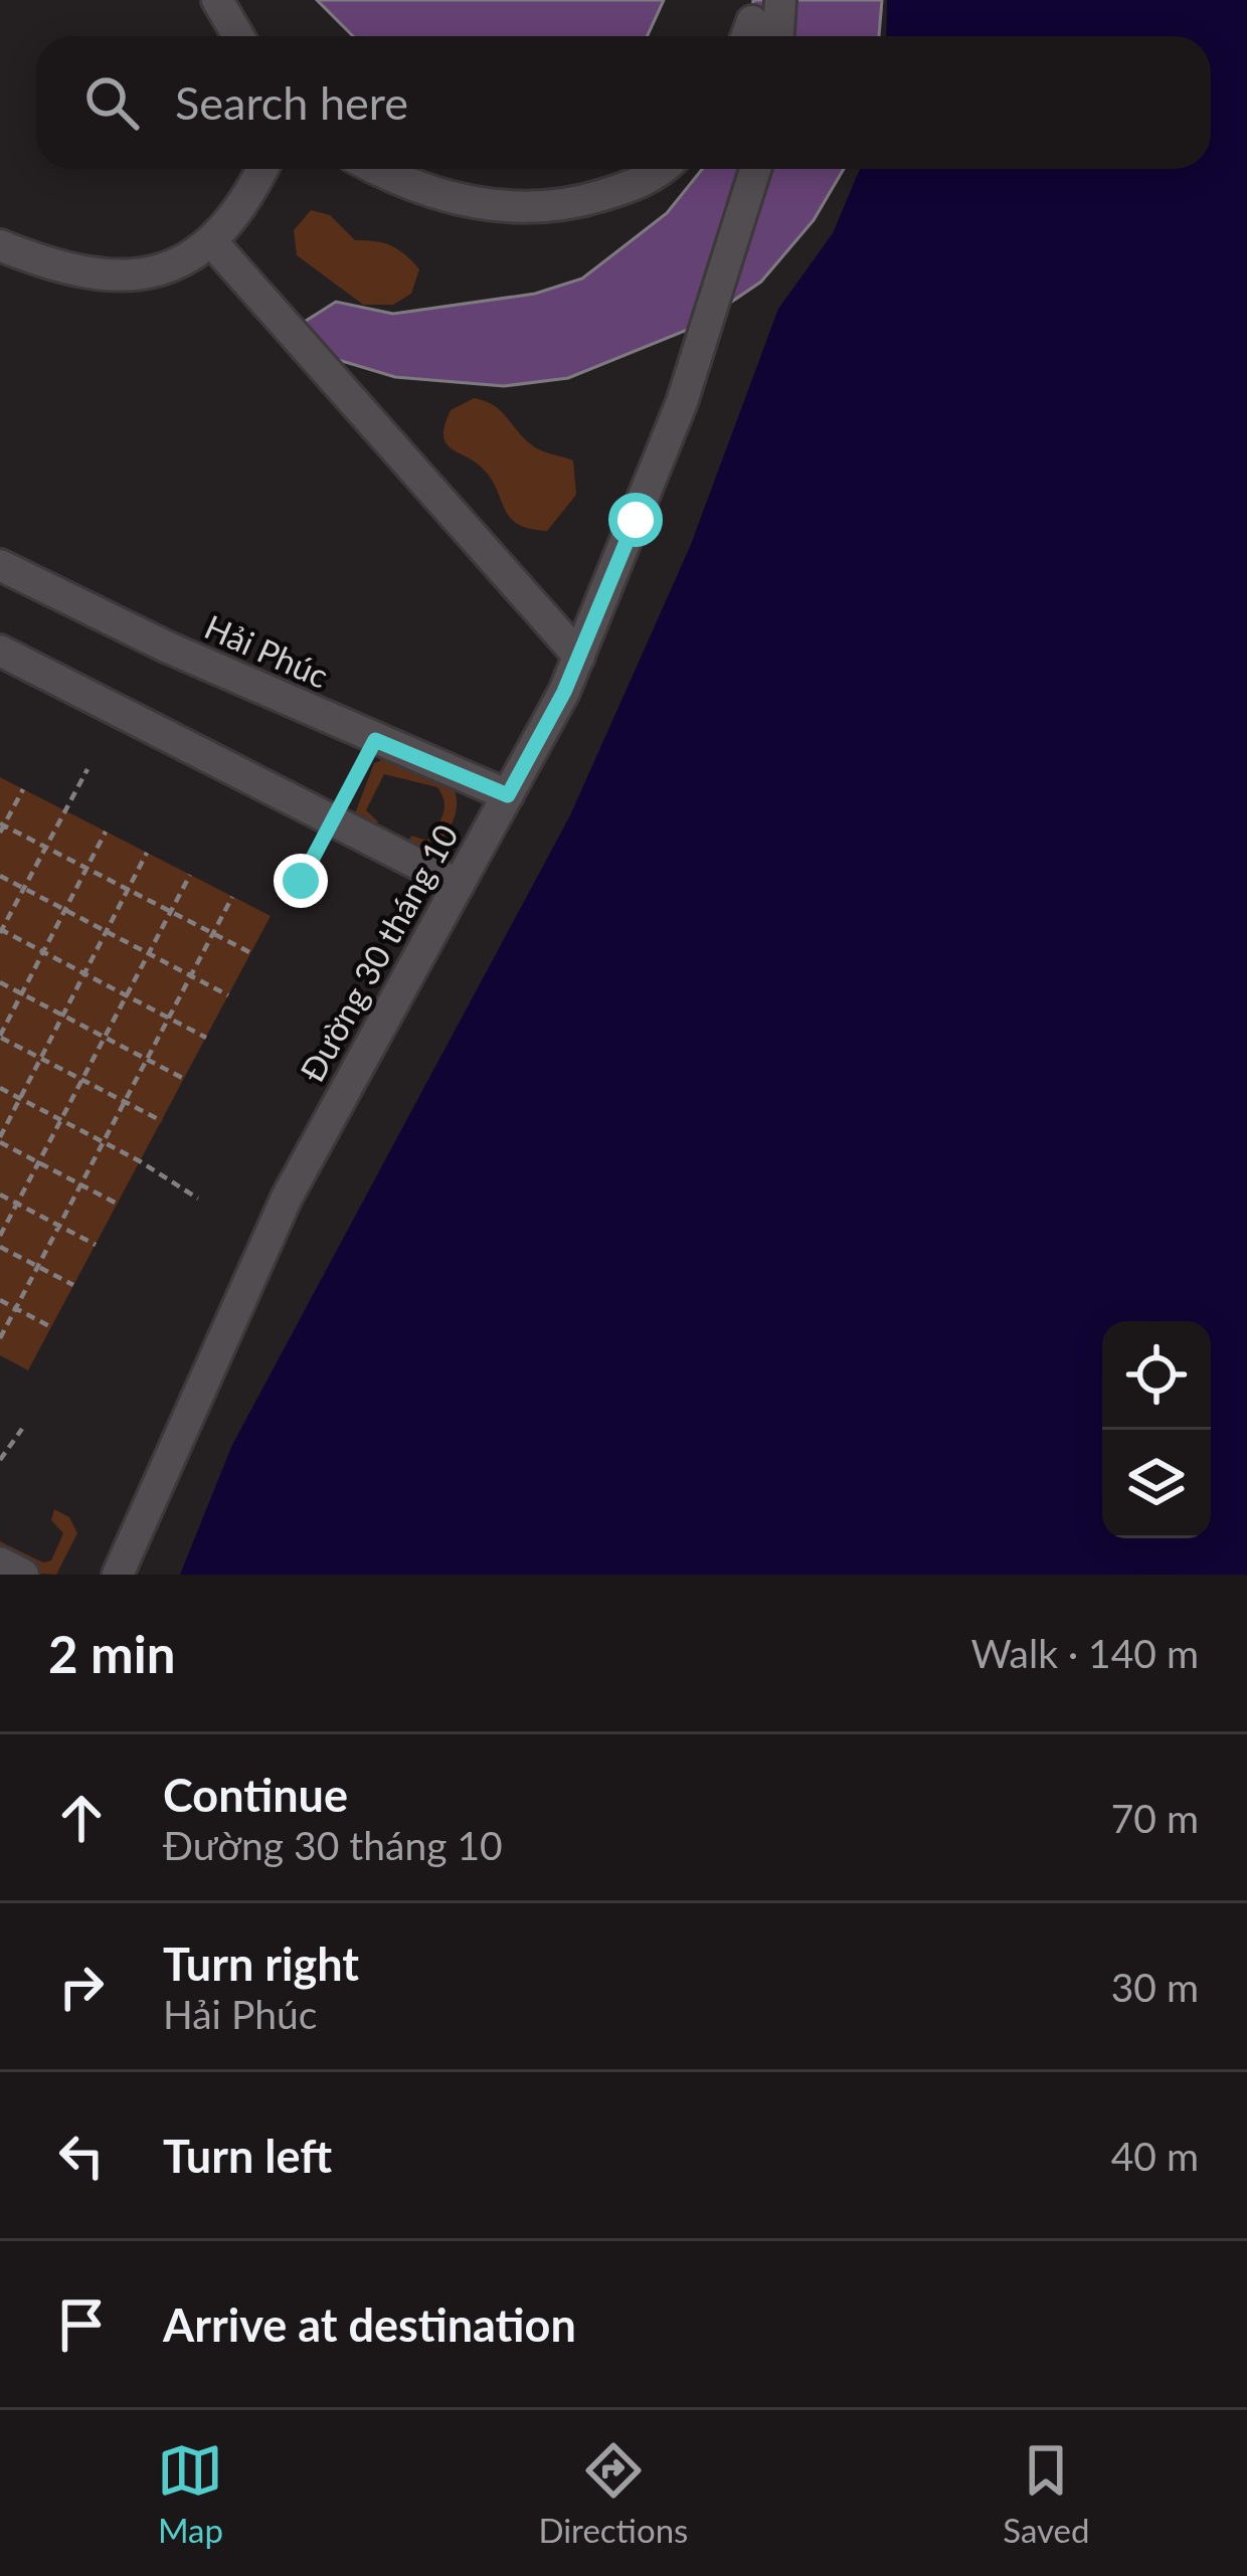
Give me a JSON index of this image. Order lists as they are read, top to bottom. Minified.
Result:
{"streets":{"street":["Hải Phúc","Đường 30 tháng 10"]},"crossings":[["Hải Phúc","Đường 30 tháng 10"]],"page":{"search":"Search here","heading":["2 min","Walk · 140 m"],"list":[["Continue","Đường 30 tháng 10","70 m"],["Turn right","Hải Phúc","30 m"],["Turn left","40 m"],"Arrive at destination"],"nav":["Map","Directions","Saved"]}}
